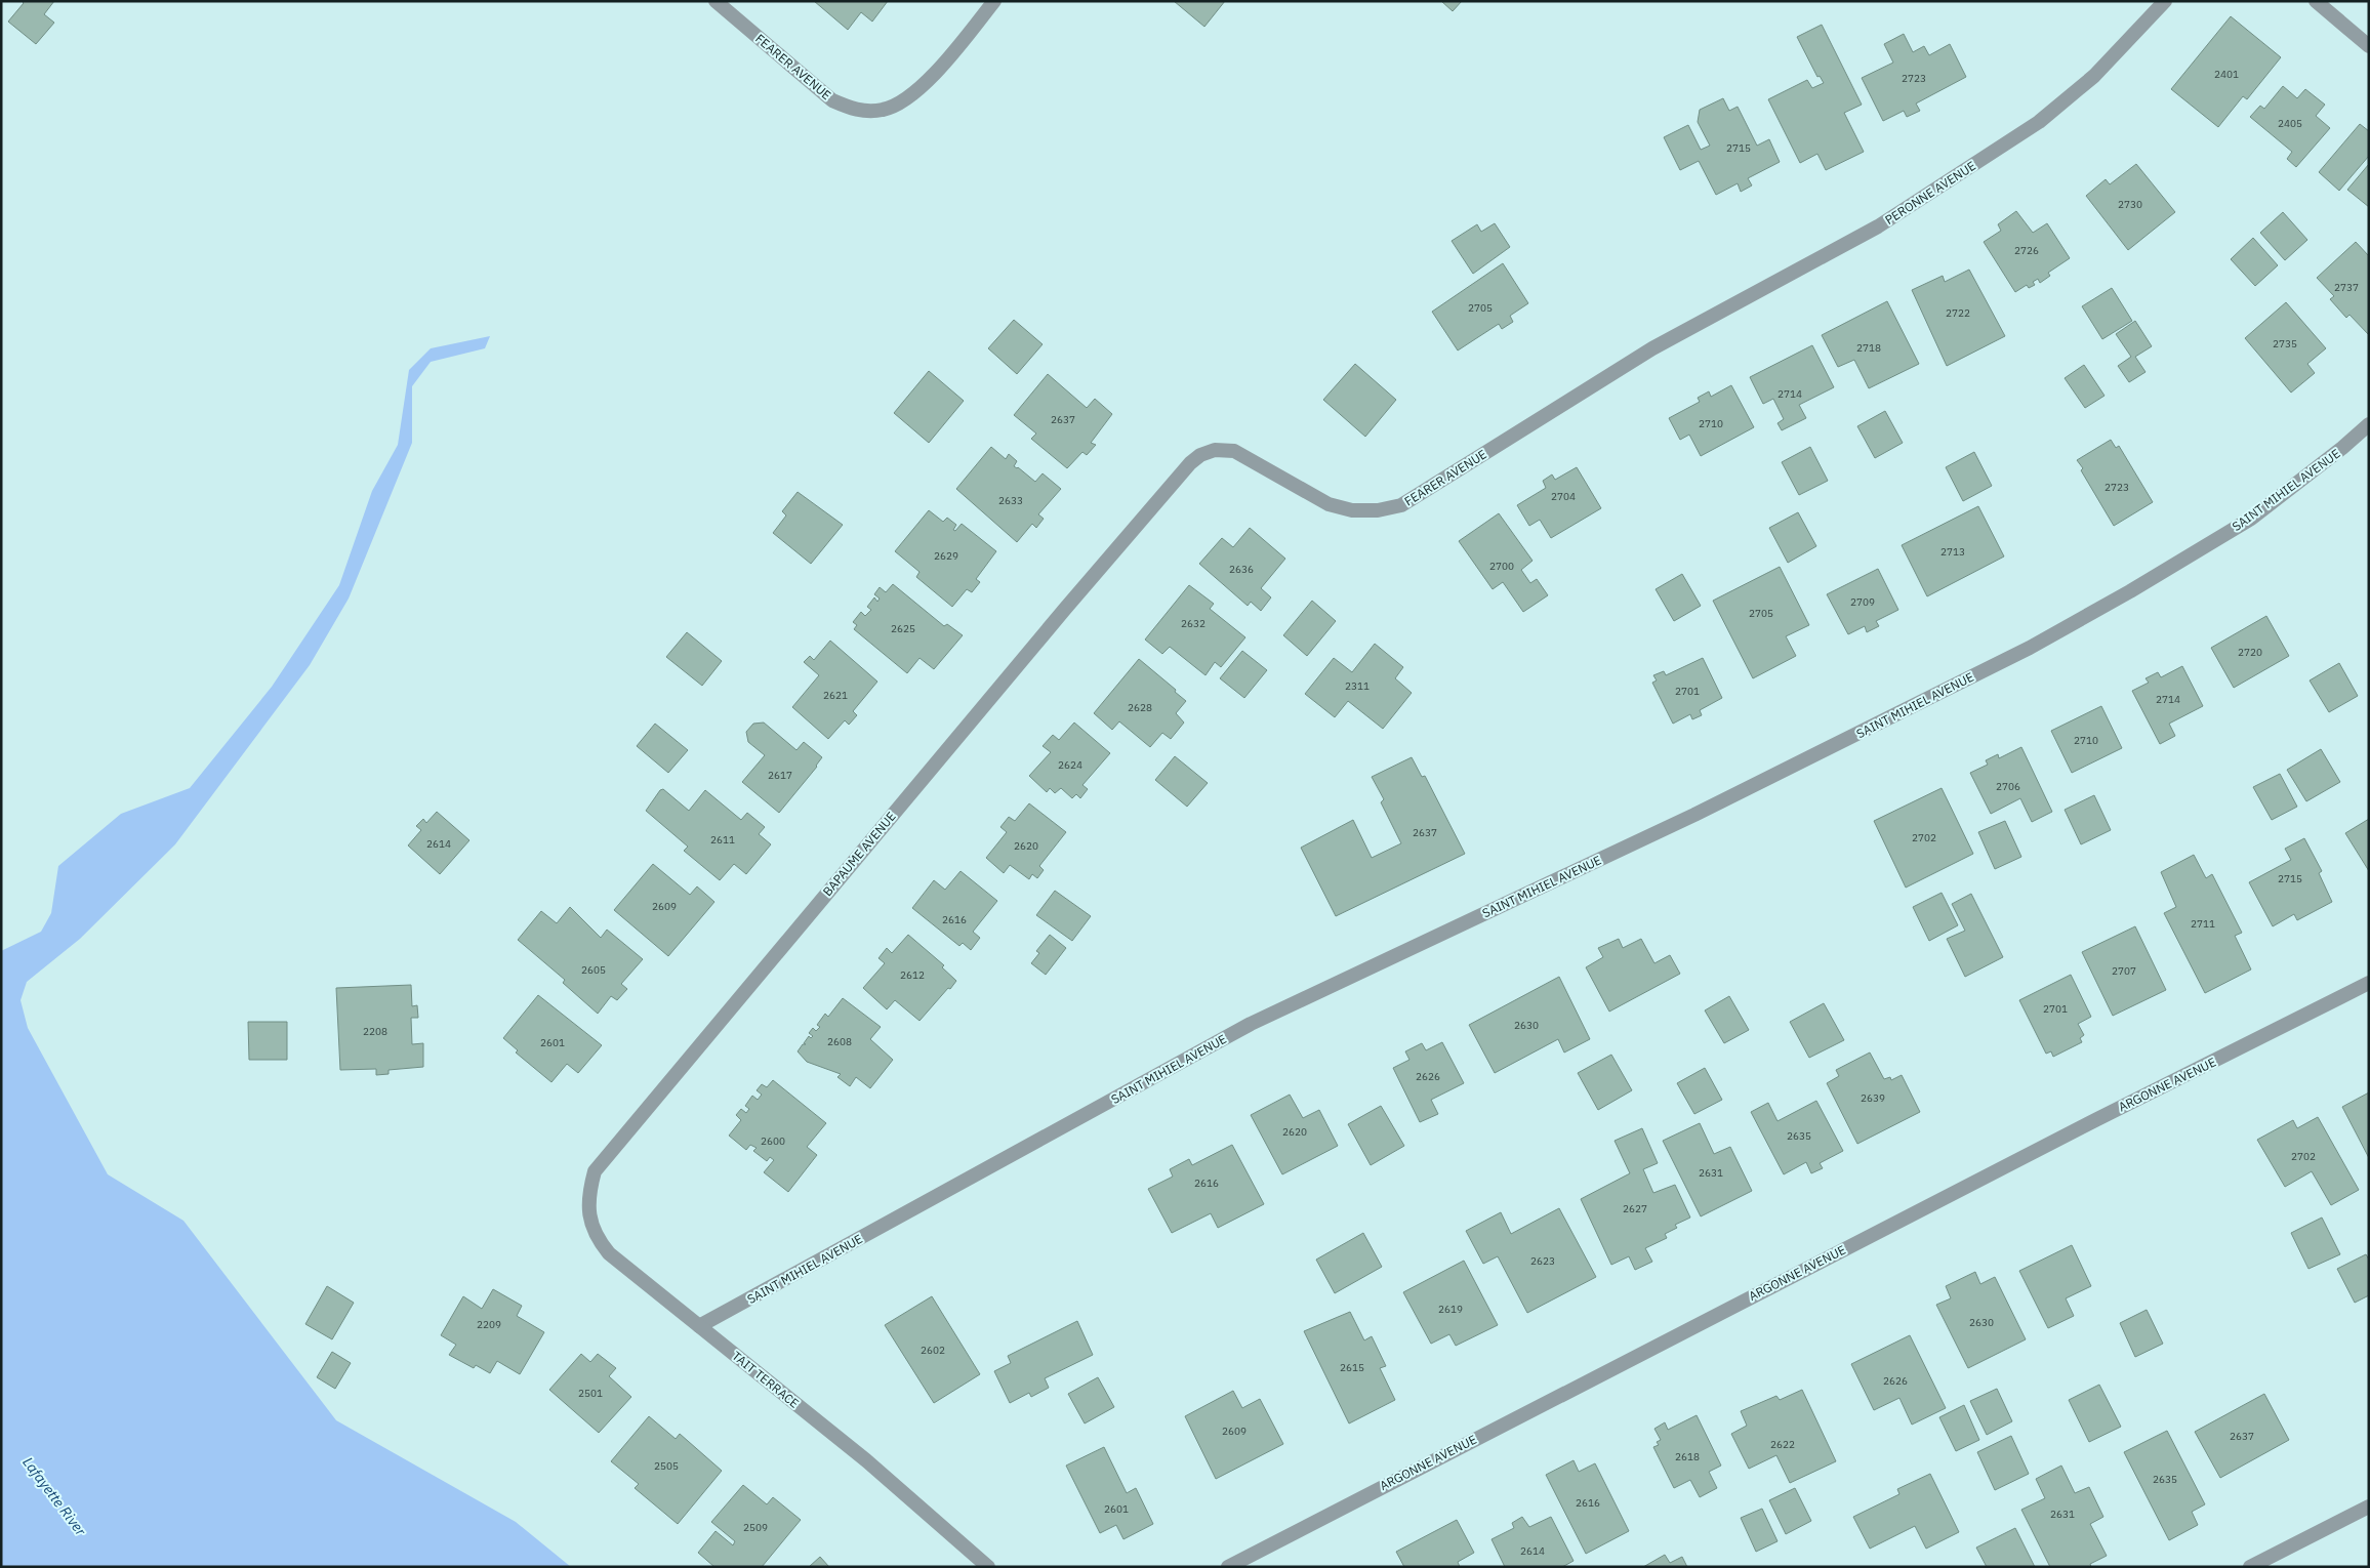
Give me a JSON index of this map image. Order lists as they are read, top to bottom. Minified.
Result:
{"streets":{"street":["FEARER AVENUE","PERONNE AVENUE","SAINT MIHIEL AVENUE","BAPAUME AVENUE","ARGONNE AVENUE","TAIT TERRACE"]},"crossings":[["FEARER AVENUE","PERONNE AVENUE"],["FEARER AVENUE","BAPAUME AVENUE"],["SAINT MIHIEL AVENUE","TAIT TERRACE"],["BAPAUME AVENUE","TAIT TERRACE"]],"water":["Lafayette River"],"house_numbers":["2401","2723","2405","2715","2730","2726","2737","2705","2722","2735","2718","2714","2637","2710","2723","2704","2633","2713","2629","2700","2636","2709","2705","2632","2625","2720","2311","2701","2621","2714","2628","2710","2624","2617","2706","2637","2702","2611","2614","2620","2715","2609","2616","2711","2605","2707","2612","2701","2630","2208","2608","2601","2626","2639","2620","2635","2600","2702","2631","2616","2627","2623","2619","2630","2209","2602","2615","2626","2501","2609","2637","2622","2618","2505","2635","2616","2601","2631","2509","2614"]}
